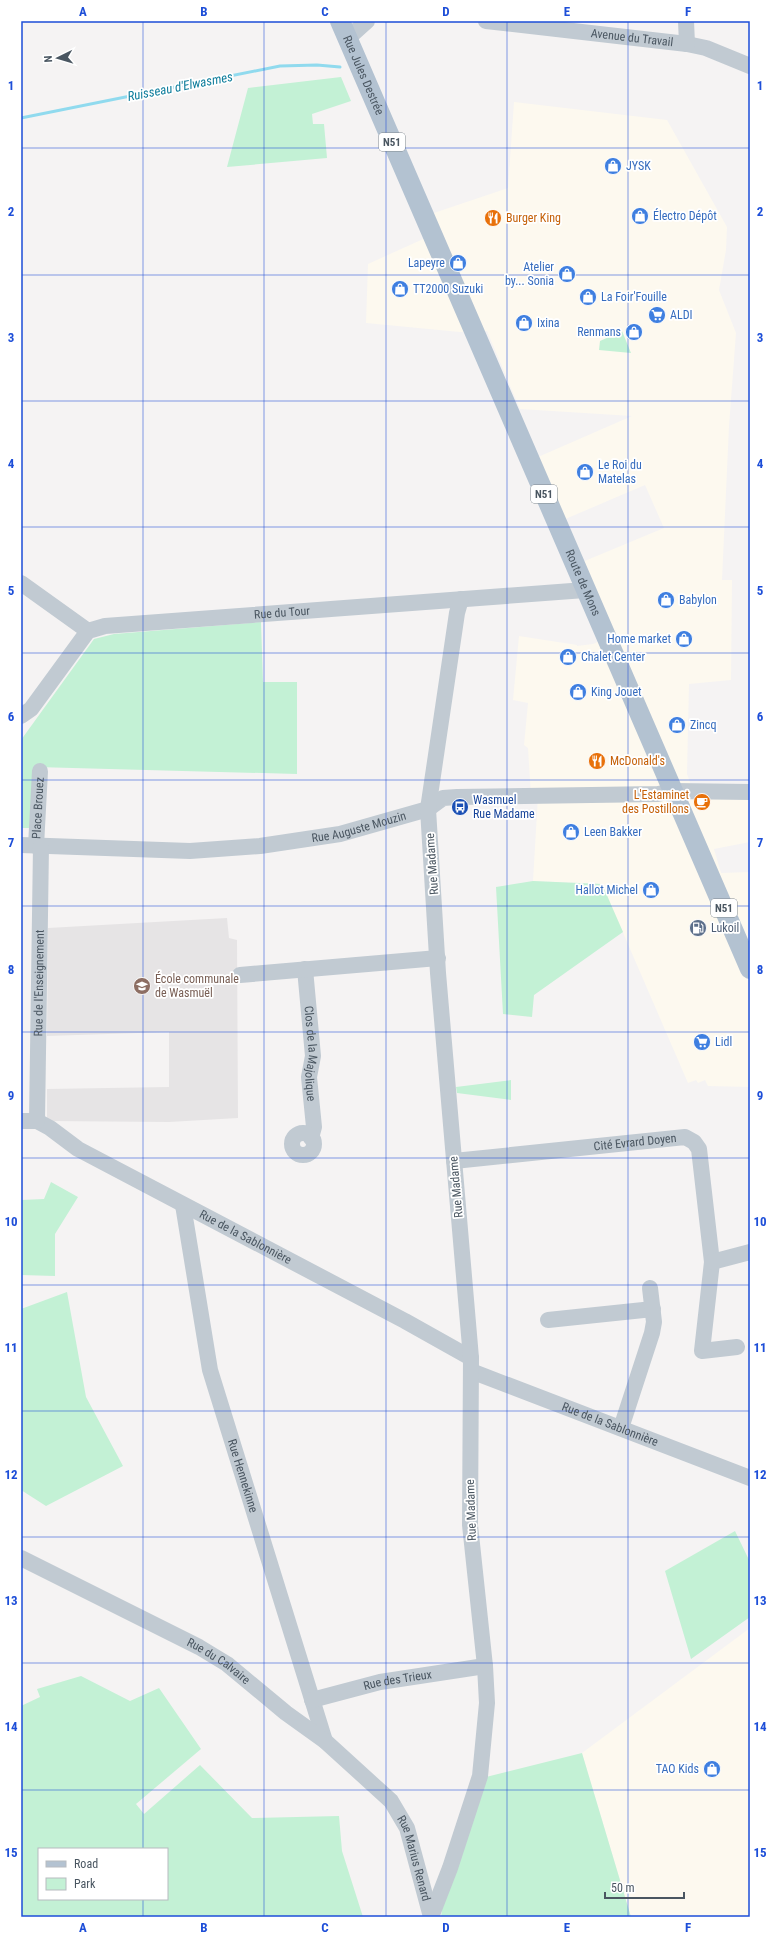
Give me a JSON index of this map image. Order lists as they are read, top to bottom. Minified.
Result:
{"streets":{"main road":["Rue Jules Destrée","N51","Route de Mons"],"street":["Avenue du Travail","Rue du Tour","Place Brouez","Rue Auguste Mouzin","Rue Madame","Rue de l'Enseignement","Clos de la Majolique","Cité Evrard Doyen","Rue de la Sablonnière","Rue Hennekinne","Rue du Calvaire","Rue des Trieux","Rue Marius Renard"]},"crossings":[["Rue Jules Destrée","Route de Mons"],["Route de Mons","Rue du Tour"],["Route de Mons","Rue Auguste Mouzin"],["Rue du Tour","Rue Madame"],["Place Brouez","Rue Auguste Mouzin"],["Place Brouez","Rue de l'Enseignement"],["Rue Auguste Mouzin","Rue Madame"],["Rue Auguste Mouzin","Rue de l'Enseignement"],["Rue Madame","Cité Evrard Doyen"],["Rue Madame","Rue de la Sablonnière"],["Rue Madame","Rue des Trieux"],["Rue Madame","Rue Marius Renard"],["Rue de l'Enseignement","Rue de la Sablonnière"],["Rue de la Sablonnière","Rue Hennekinne"],["Rue Hennekinne","Rue du Calvaire"],["Rue Hennekinne","Rue des Trieux"],["Rue du Calvaire","Rue Marius Renard"]],"water":["Ruisseau d'Elwasmes"],"places":{"shop":["JYSK","Électro Dépôt","Lapeyre","Atelier by... Sonia","TT2000 Suzuki","La Foir'Fouille","Ixina","Renmans","Le Roi du Matelas","Babylon","Home market","Chalet Center","King Jouet","Zincq","Leen Bakker","Hallot Michel","TAO Kids"],"restaurant":["Burger King","McDonald's"],"supermarket":["ALDI","Lidl"],"cafe":["L'Estaminet des Postillons"],"bus stop":["Wasmuel Rue Madame"],"fuel station":["Lukoil"],"school or university":["École communale de Wasmuël"]},"legend":["Road","Park"],"scale_bar":"50 m","north":"left","grid":{"columns":["A","B","C","D","E","F"],"rows":["1","2","3","4","5","6","7","8","9","10","11","12","13","14","15"]}}
